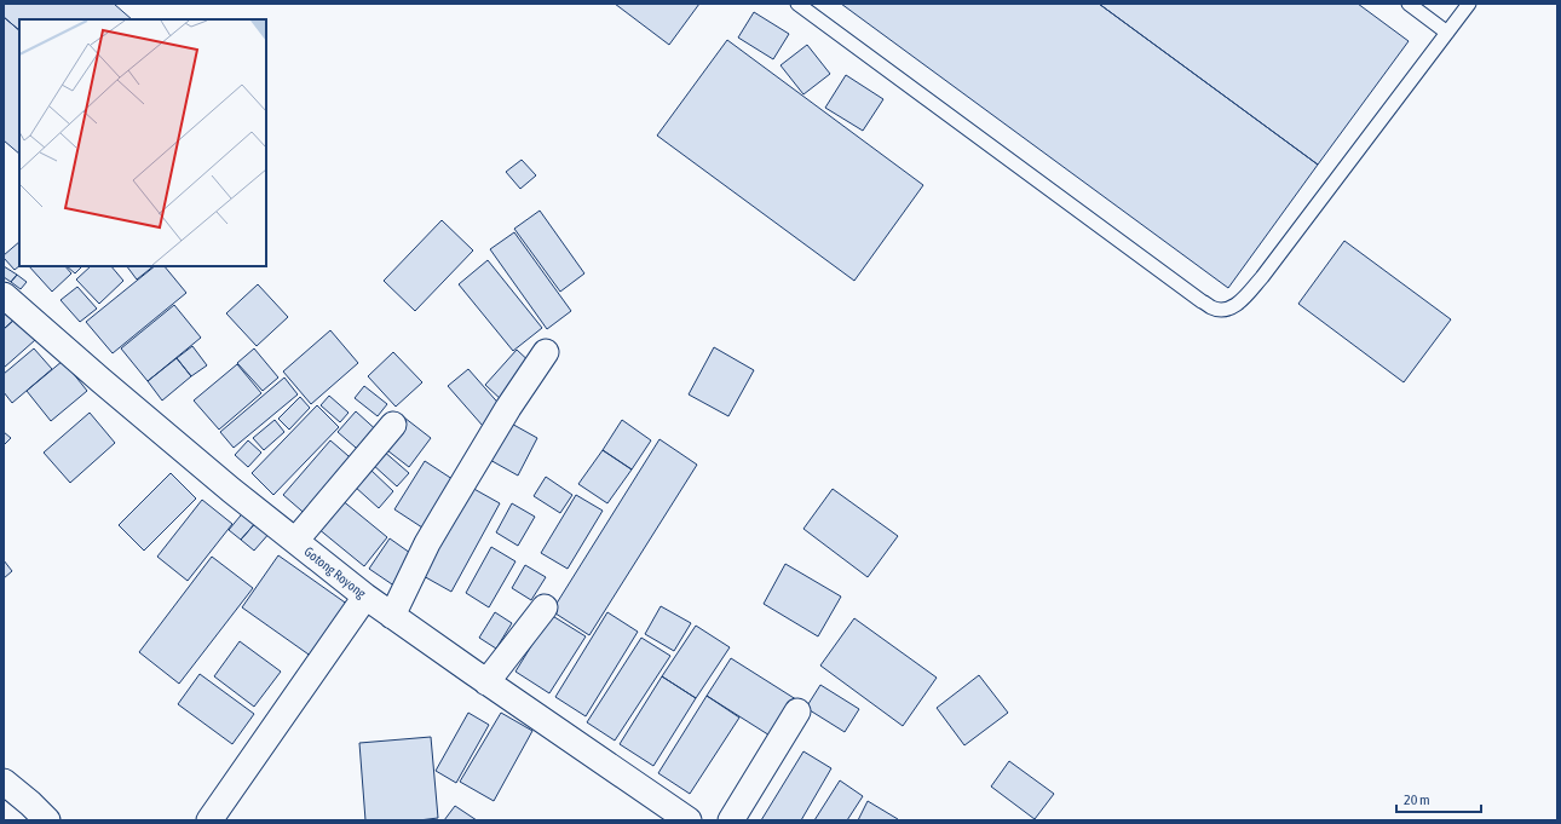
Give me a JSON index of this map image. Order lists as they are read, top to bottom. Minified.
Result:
{"streets":{"street":["Gotong Royong"]},"scale_bar":"20 m"}
